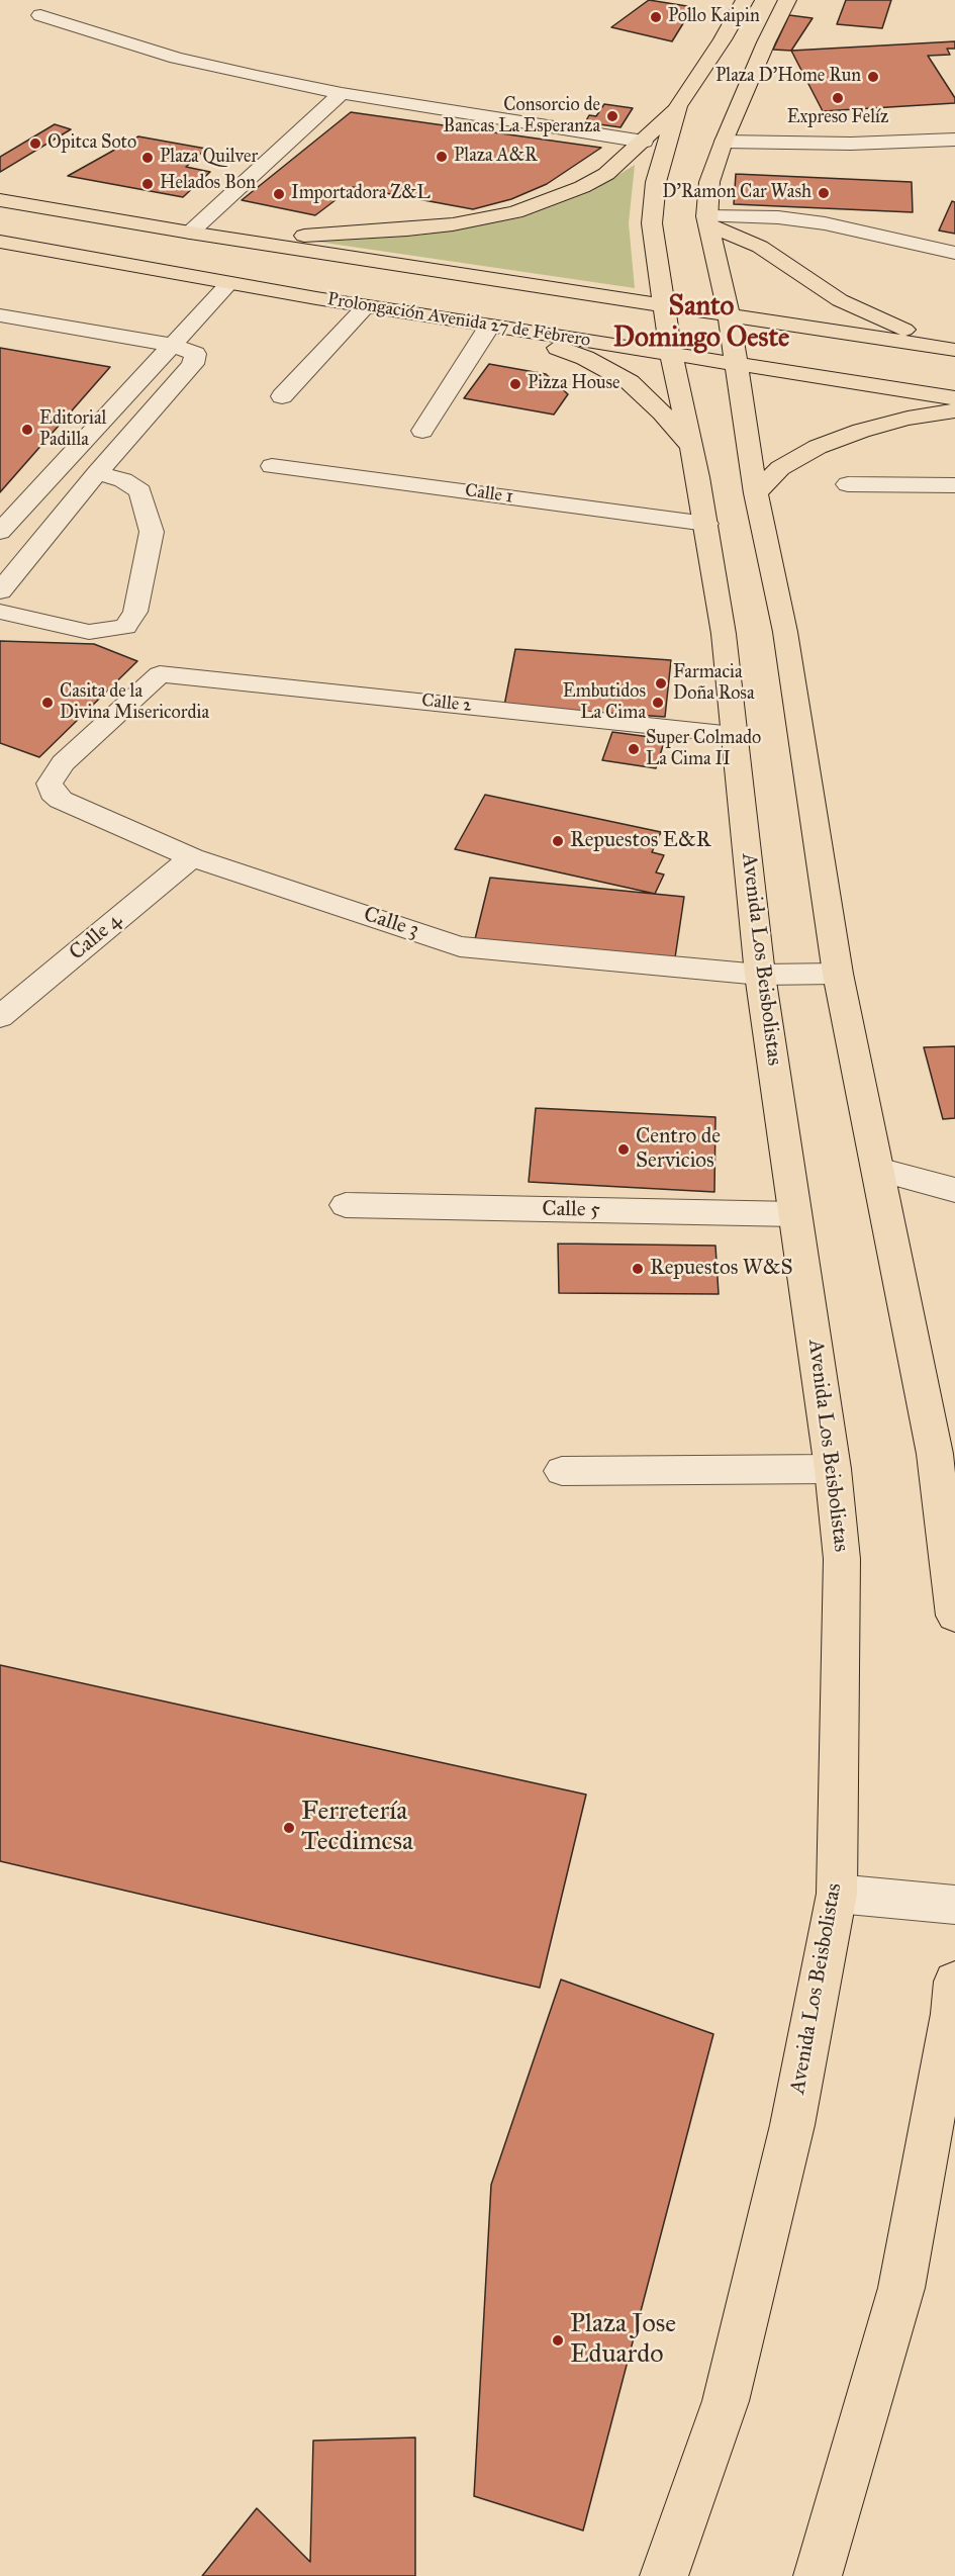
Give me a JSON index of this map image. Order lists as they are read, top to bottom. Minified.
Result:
{"streets":{"main road":["Prolongación Avenida 27 de Febrero","Avenida Los Beisbolistas"],"street":["Calle 1","Calle 2","Calle 3","Calle 4","Calle 5"]},"crossings":[["Prolongación Avenida 27 de Febrero","Avenida Los Beisbolistas"],["Calle 1","Avenida Los Beisbolistas"],["Calle 2","Calle 3"],["Calle 2","Avenida Los Beisbolistas"],["Calle 3","Calle 4"],["Calle 3","Avenida Los Beisbolistas"],["Avenida Los Beisbolistas","Calle 5"]],"districts":["Santo Domingo Oeste"],"places":["Pollo Kaipin","Plaza D'Home Run","Expreso Felíz","Consorcio de Bancas La Esperanza","Opitca Soto","Plaza A&R","Plaza Quilver","Helados Bon","D'Ramon Car Wash","Importadora Z&L","Pizza House","Editorial Padilla","Farmacia Doña Rosa","Casita de la Divina Misericordia","Embutidos La Cima","Super Colmado La Cima II","Repuestos E&R","Centro de Servicios","Repuestos W&S","Ferretería Tecdimcsa","Plaza Jose Eduardo"]}
